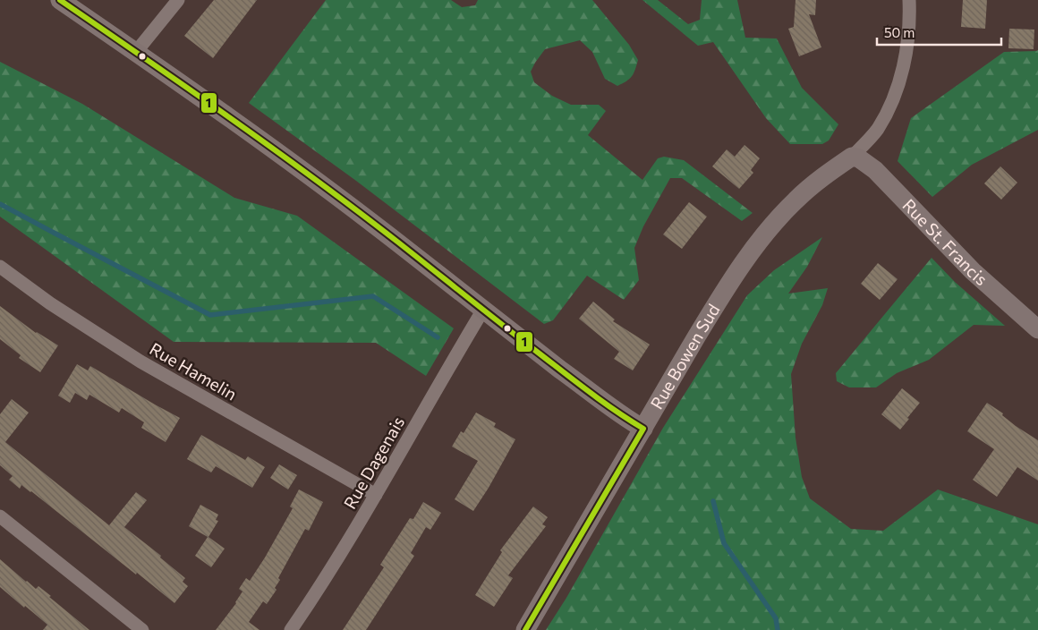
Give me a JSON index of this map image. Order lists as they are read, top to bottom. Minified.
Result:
{"streets":{"street":["Rue St. Francis","Rue Bowen Sud","Rue Hamelin","Rue Dagenais"]},"crossings":[["Rue St. Francis","Rue Bowen Sud"],["Rue Hamelin","Rue Dagenais"]],"lines":["transit line 1"],"scale_bar":"50 m"}
